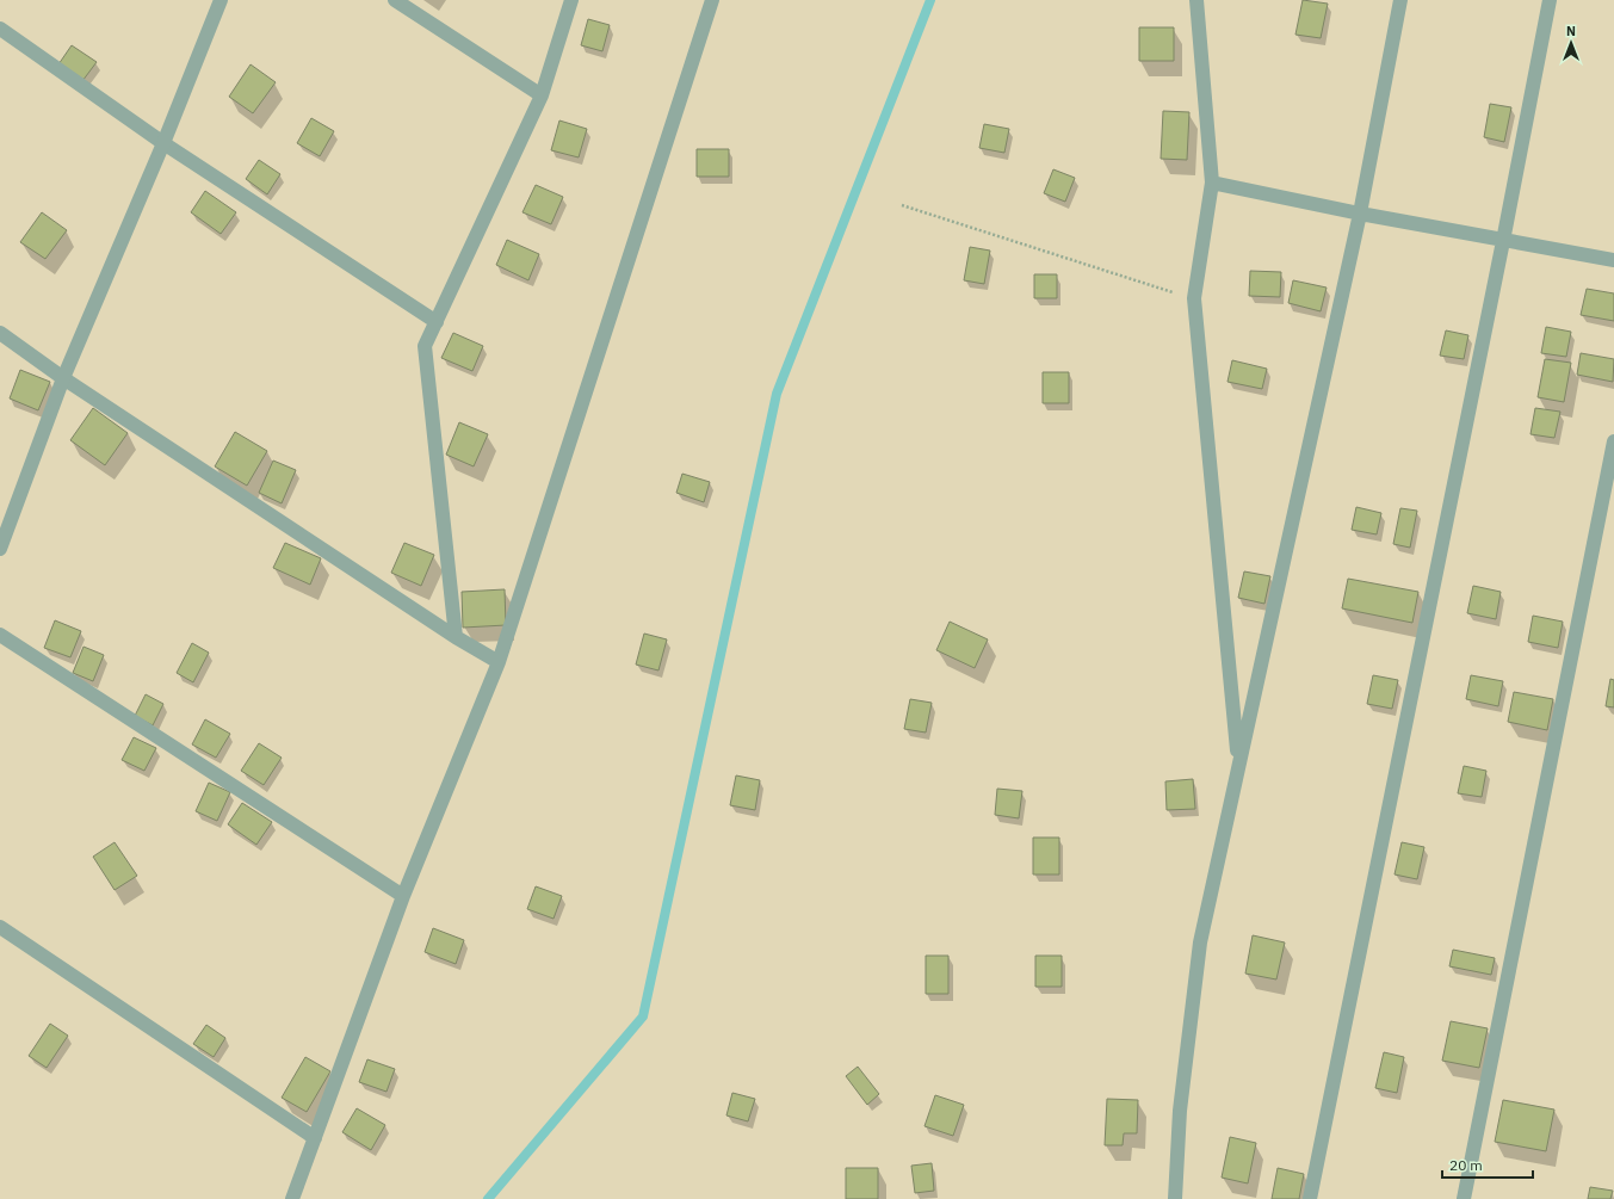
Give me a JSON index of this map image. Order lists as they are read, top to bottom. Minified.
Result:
{"scale_bar":"20 m","north":"top"}
